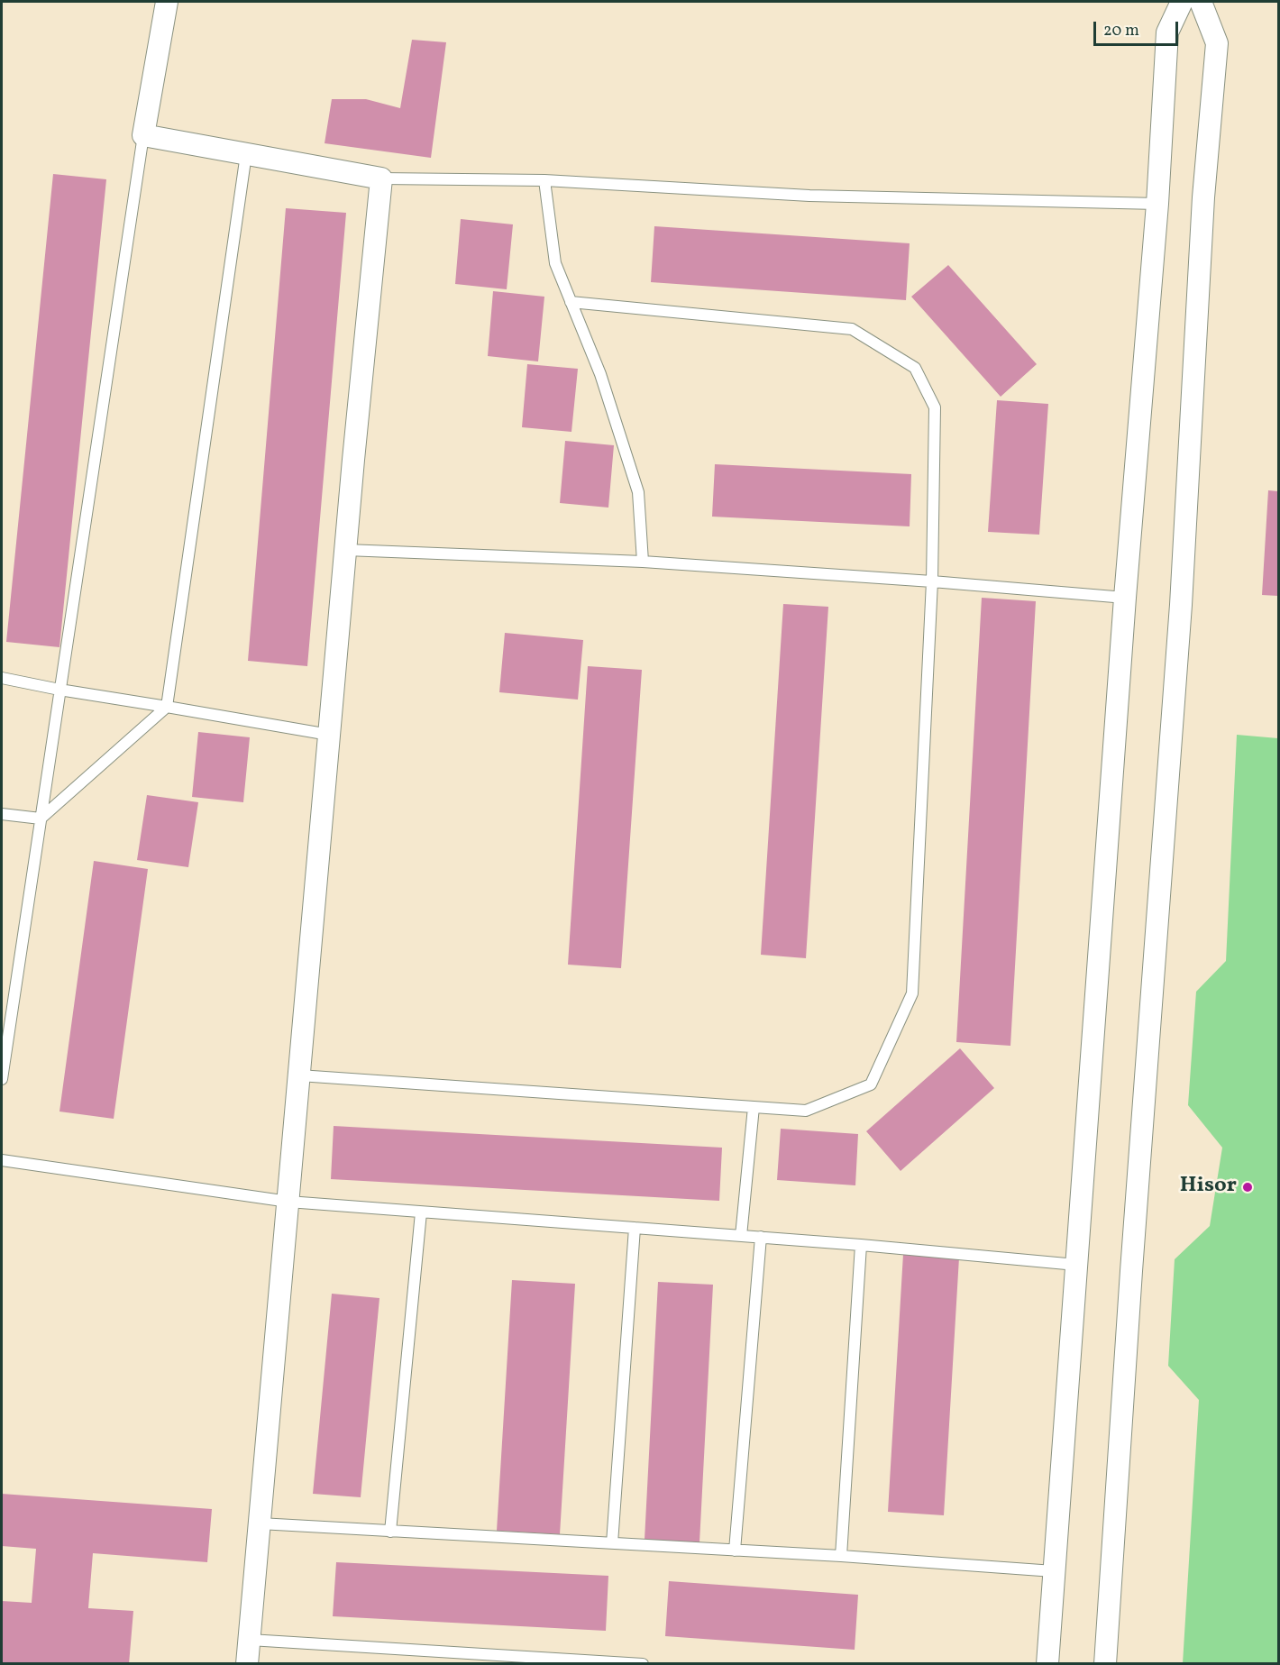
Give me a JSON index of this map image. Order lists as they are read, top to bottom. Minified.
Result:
{"places":["Hisor"],"scale_bar":"20 m"}
